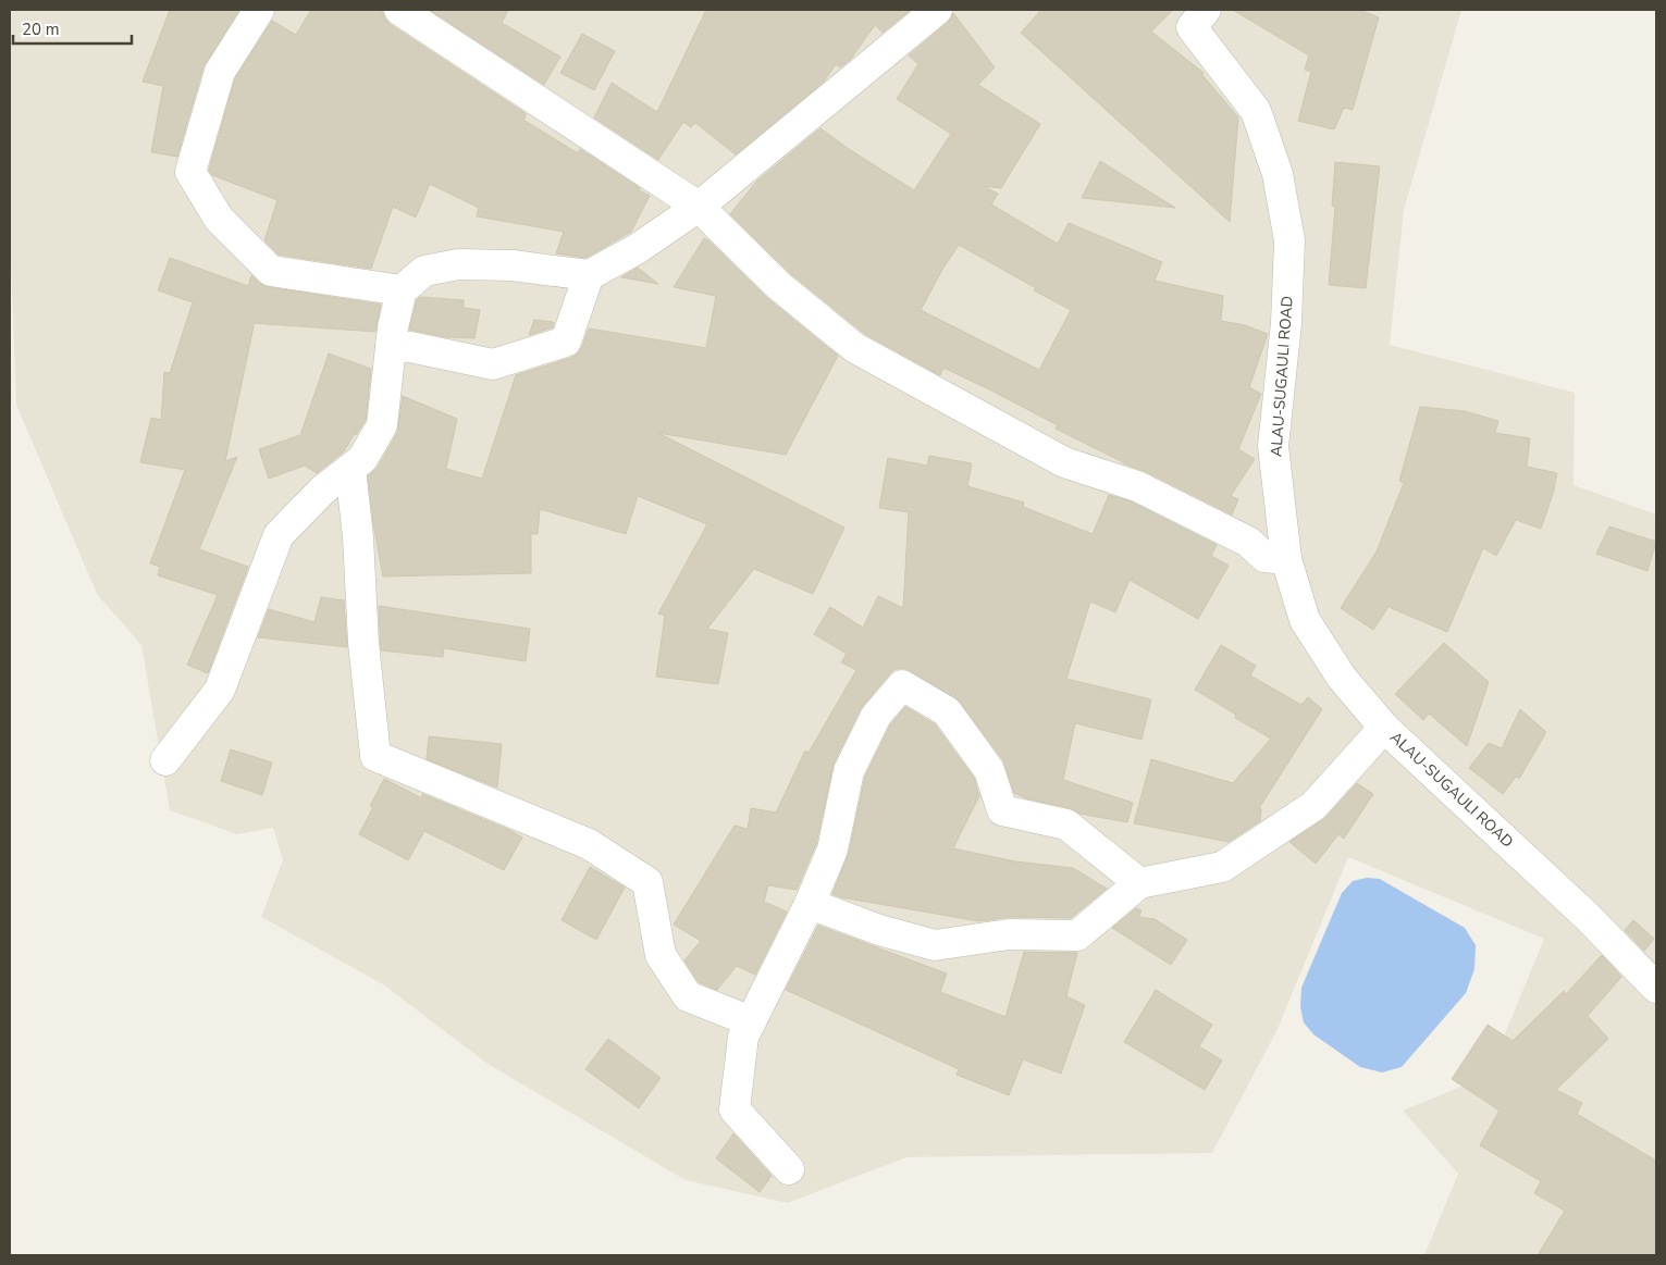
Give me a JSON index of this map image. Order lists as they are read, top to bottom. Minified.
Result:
{"streets":{"street":["ALAU-SUGAULI ROAD"]},"scale_bar":"20 m"}
